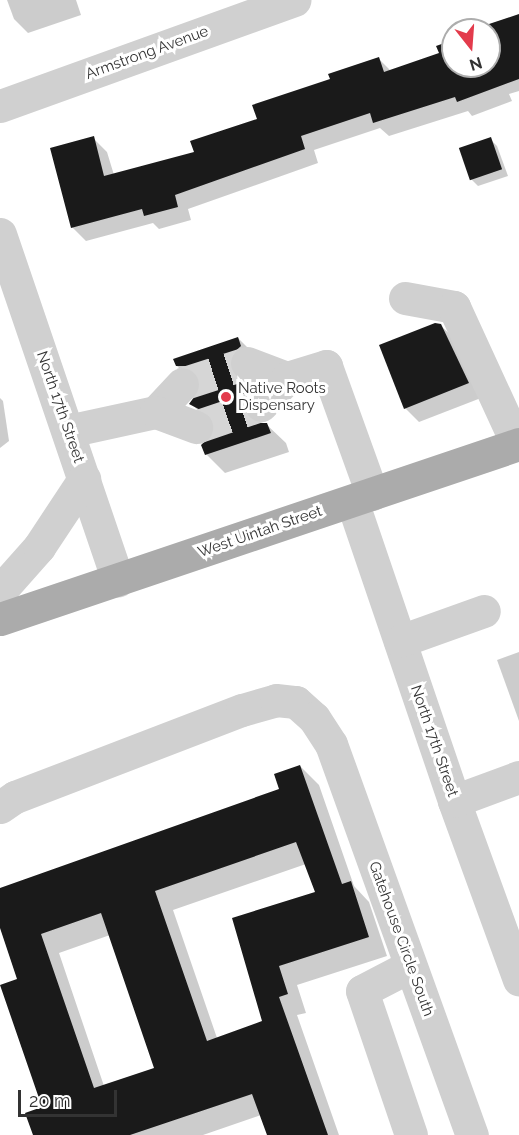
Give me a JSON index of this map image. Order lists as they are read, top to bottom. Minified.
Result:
{"streets":{"main road":["West Uintah Street"],"street":["Armstrong Avenue","North 17th Street","Gatehouse Circle South"]},"crossings":[["North 17th Street","West Uintah Street"]],"places":["Native Roots Dispensary"],"scale_bar":"20 m","north":"bottom"}
